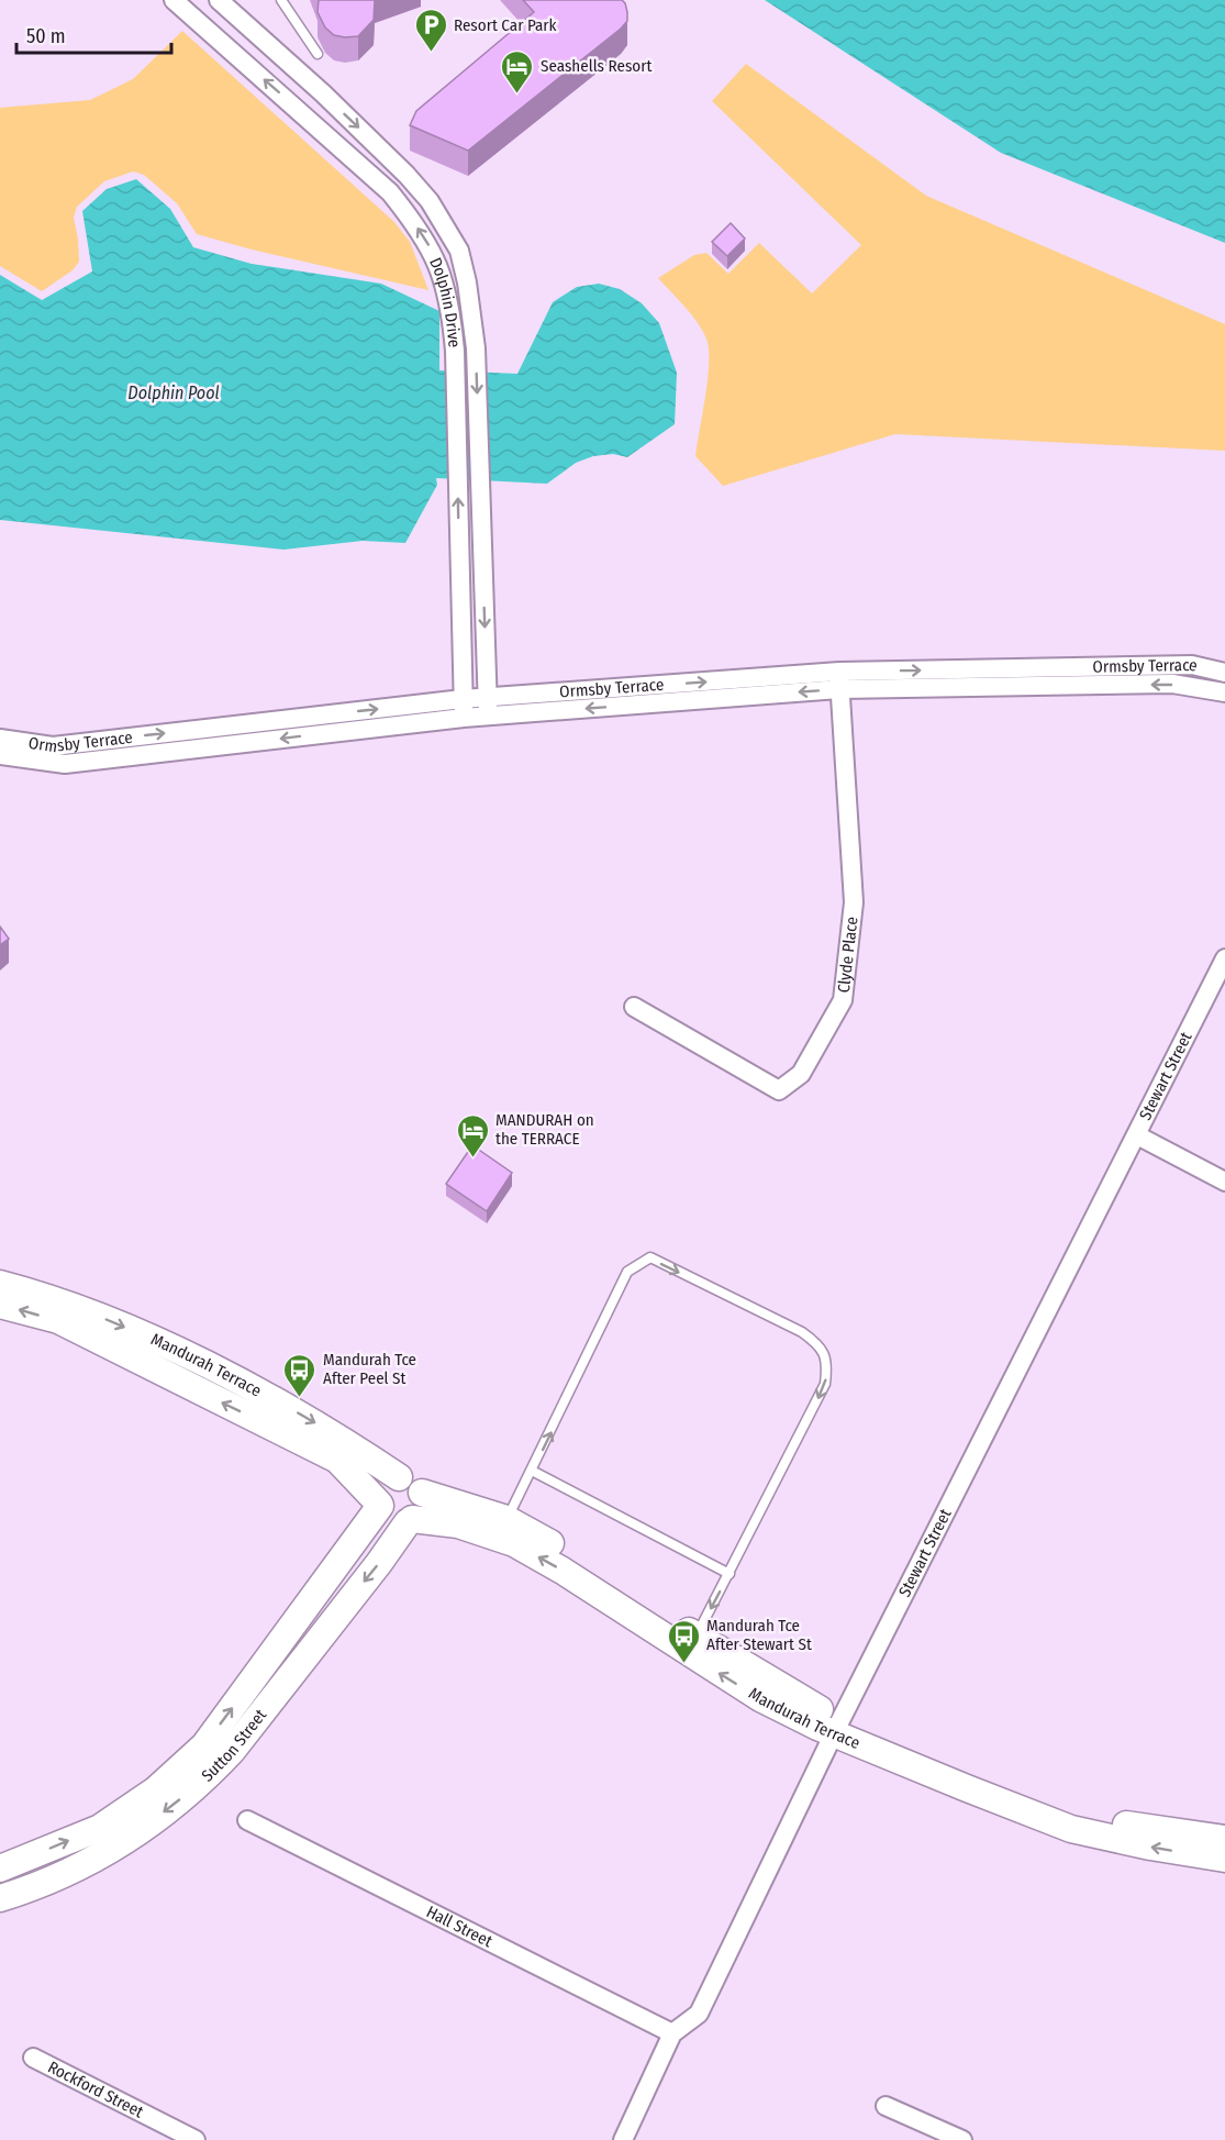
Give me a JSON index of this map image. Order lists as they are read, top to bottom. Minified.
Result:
{"streets":{"main road":["Mandurah Terrace","Sutton Street"],"street":["Dolphin Drive","Ormsby Terrace","Clyde Place","Stewart Street","Hall Street","Rockford Street"]},"crossings":[["Dolphin Drive","Ormsby Terrace"],["Ormsby Terrace","Clyde Place"],["Stewart Street","Mandurah Terrace"],["Stewart Street","Hall Street"],["Mandurah Terrace","Sutton Street"]],"water":["Dolphin Pool"],"places":{"parking":["Resort Car Park"],"hotel":["Seashells Resort","MANDURAH on the TERRACE"],"bus stop":["Mandurah Tce After Peel St","Mandurah Tce After Stewart St"]},"scale_bar":"50 m"}
